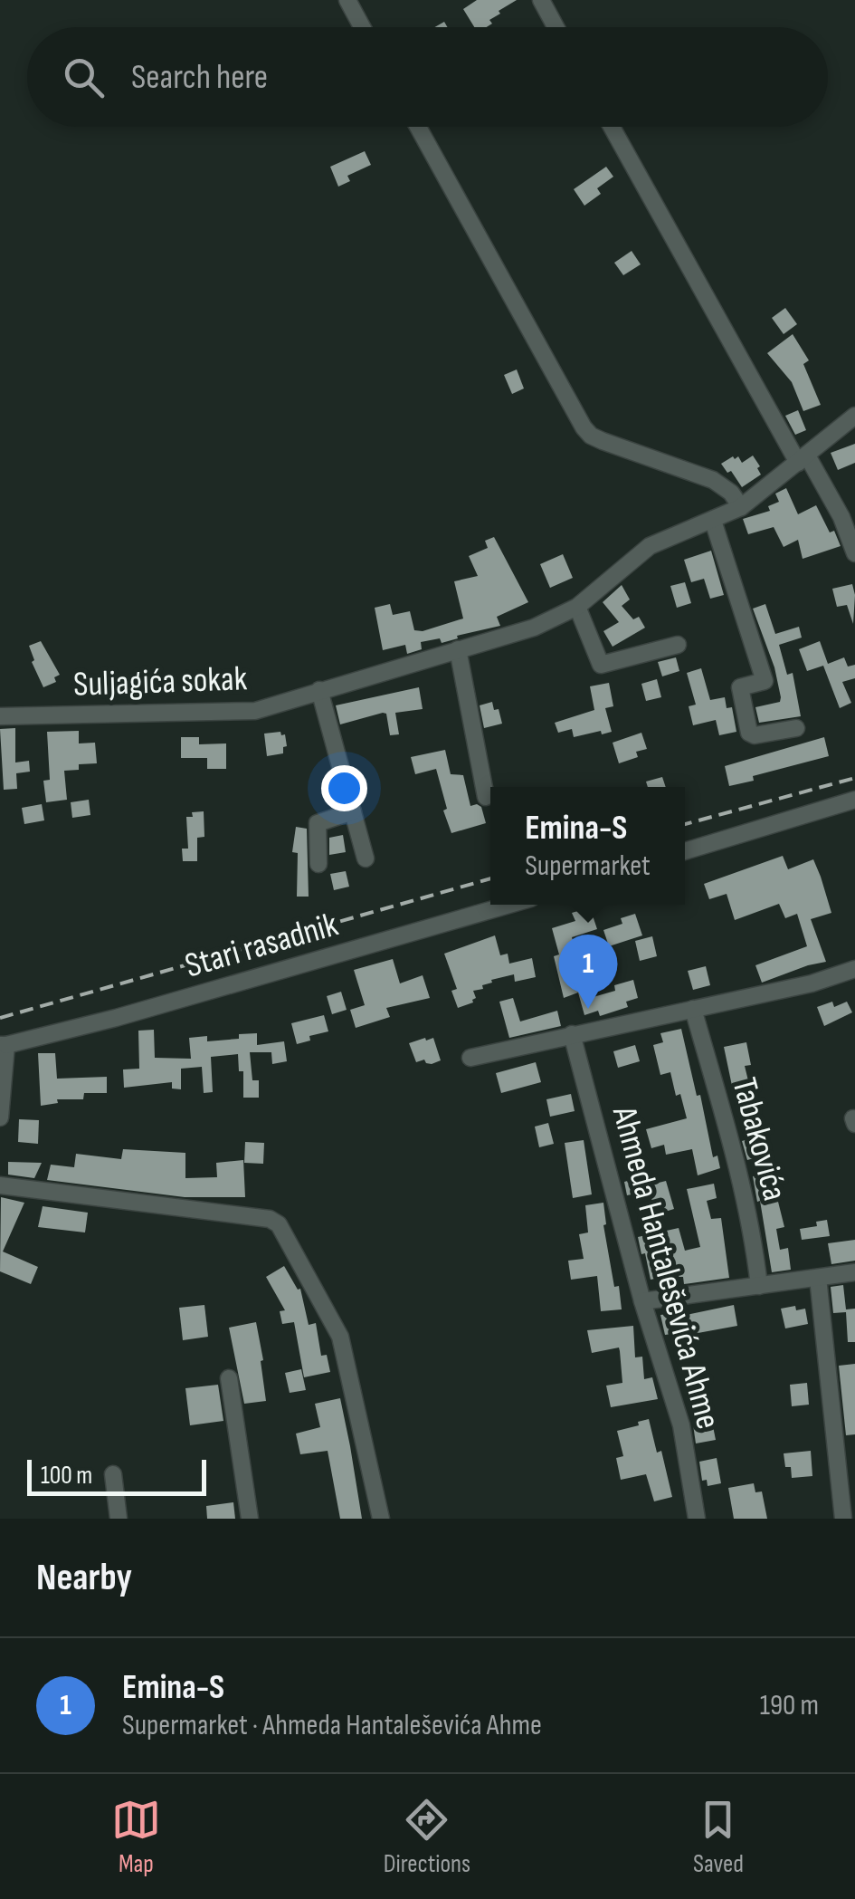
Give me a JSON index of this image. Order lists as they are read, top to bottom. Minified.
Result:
{"streets":{"street":["Suljagića sokak","Stari rasadnik","Tabakovića","Ahmeda Hantaleševića Ahme"]},"scale_bar":"100 m","page":{"search":"Search here","popup":["Emina-S","Supermarket"],"pins":"1","scale":"100 m","heading":"Nearby","list":[{"mark":"1","name":"Emina-S","note":"Supermarket · Ahmeda Hantaleševića Ahme","value":"190 m"}],"nav":["Map","Directions","Saved"]}}
